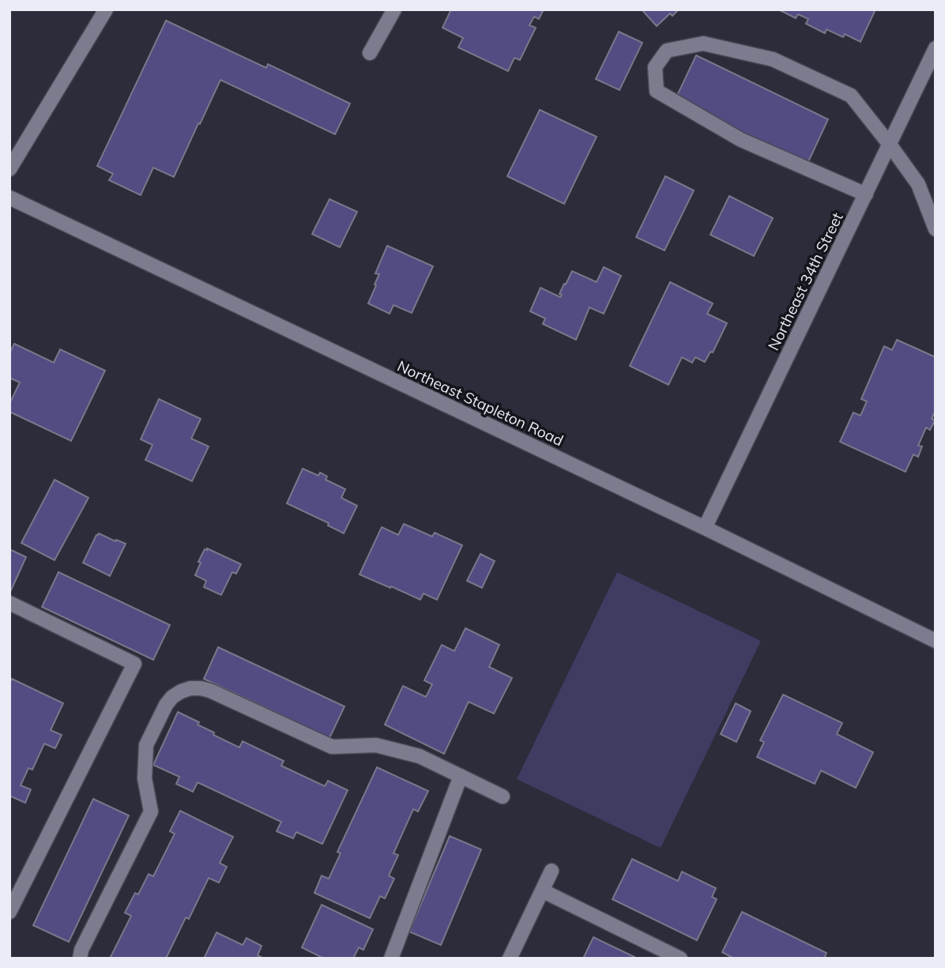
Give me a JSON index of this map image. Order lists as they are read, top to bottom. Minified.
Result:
{"streets":{"street":["Northeast 34th Street","Northeast Stapleton Road"]},"crossings":[["Northeast 34th Street","Northeast Stapleton Road"]]}
